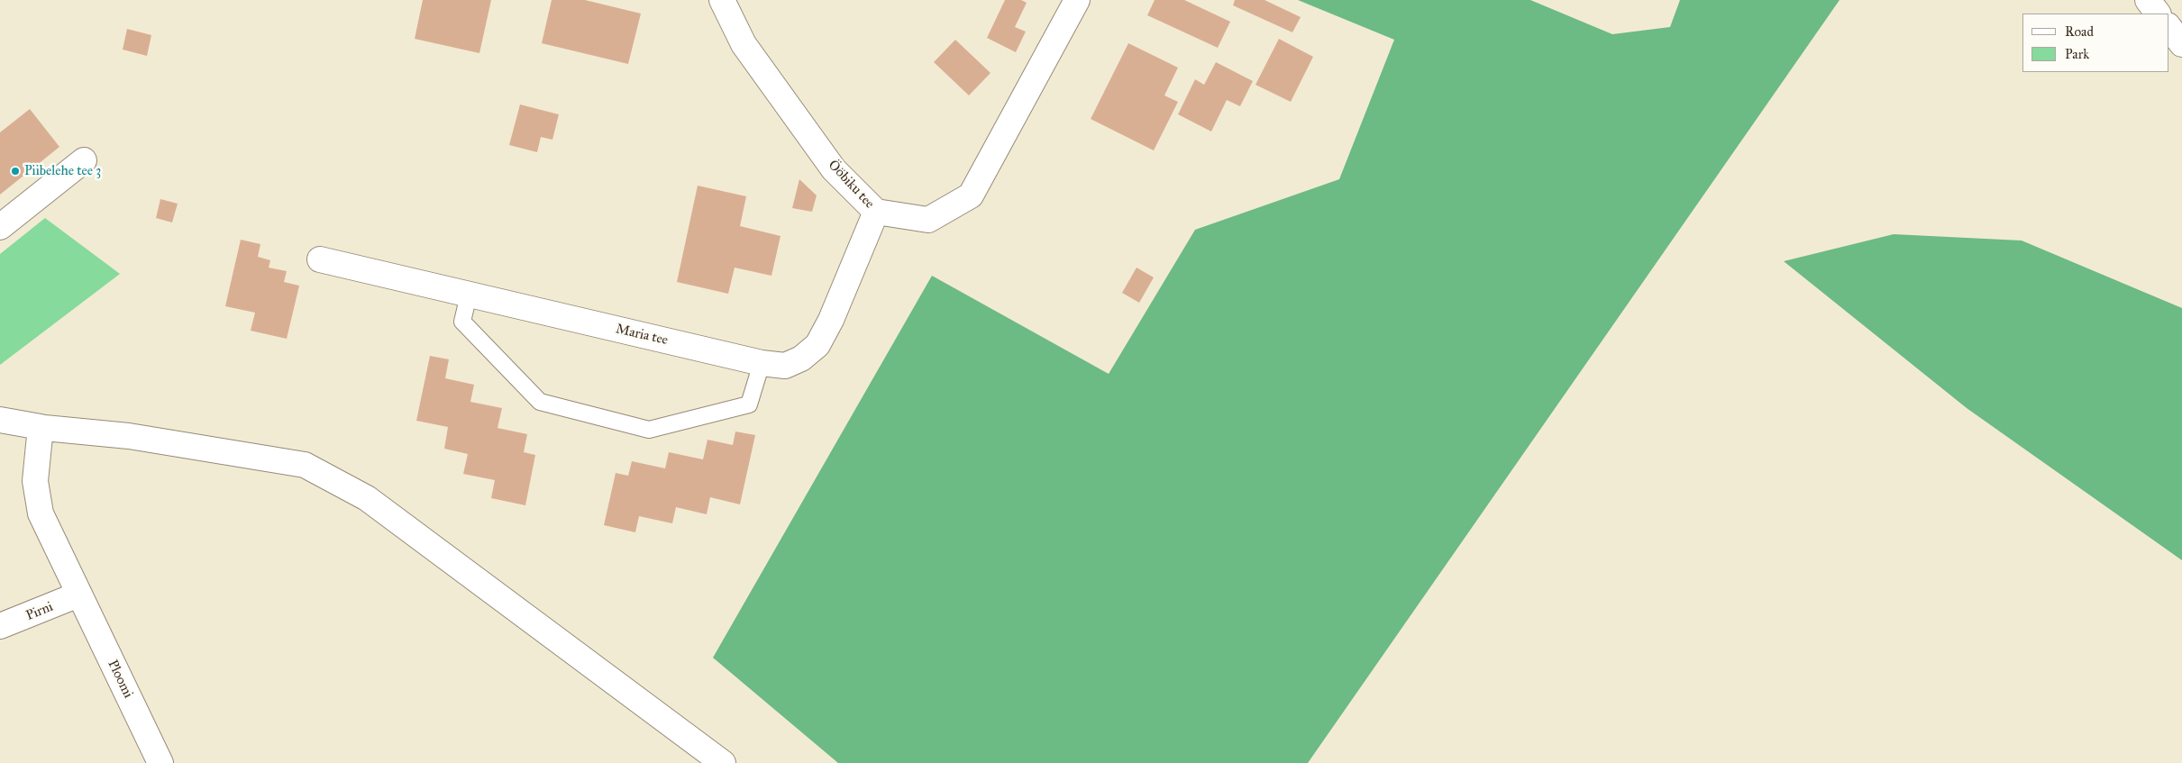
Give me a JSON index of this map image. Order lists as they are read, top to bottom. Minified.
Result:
{"streets":{"main road":["Ööbiku tee","Maria tee","Pirni","Ploomi"]},"crossings":[["Ööbiku tee","Maria tee"],["Pirni","Ploomi"]],"places":["Piibelehe tee 3"],"legend":["Road","Park"]}
